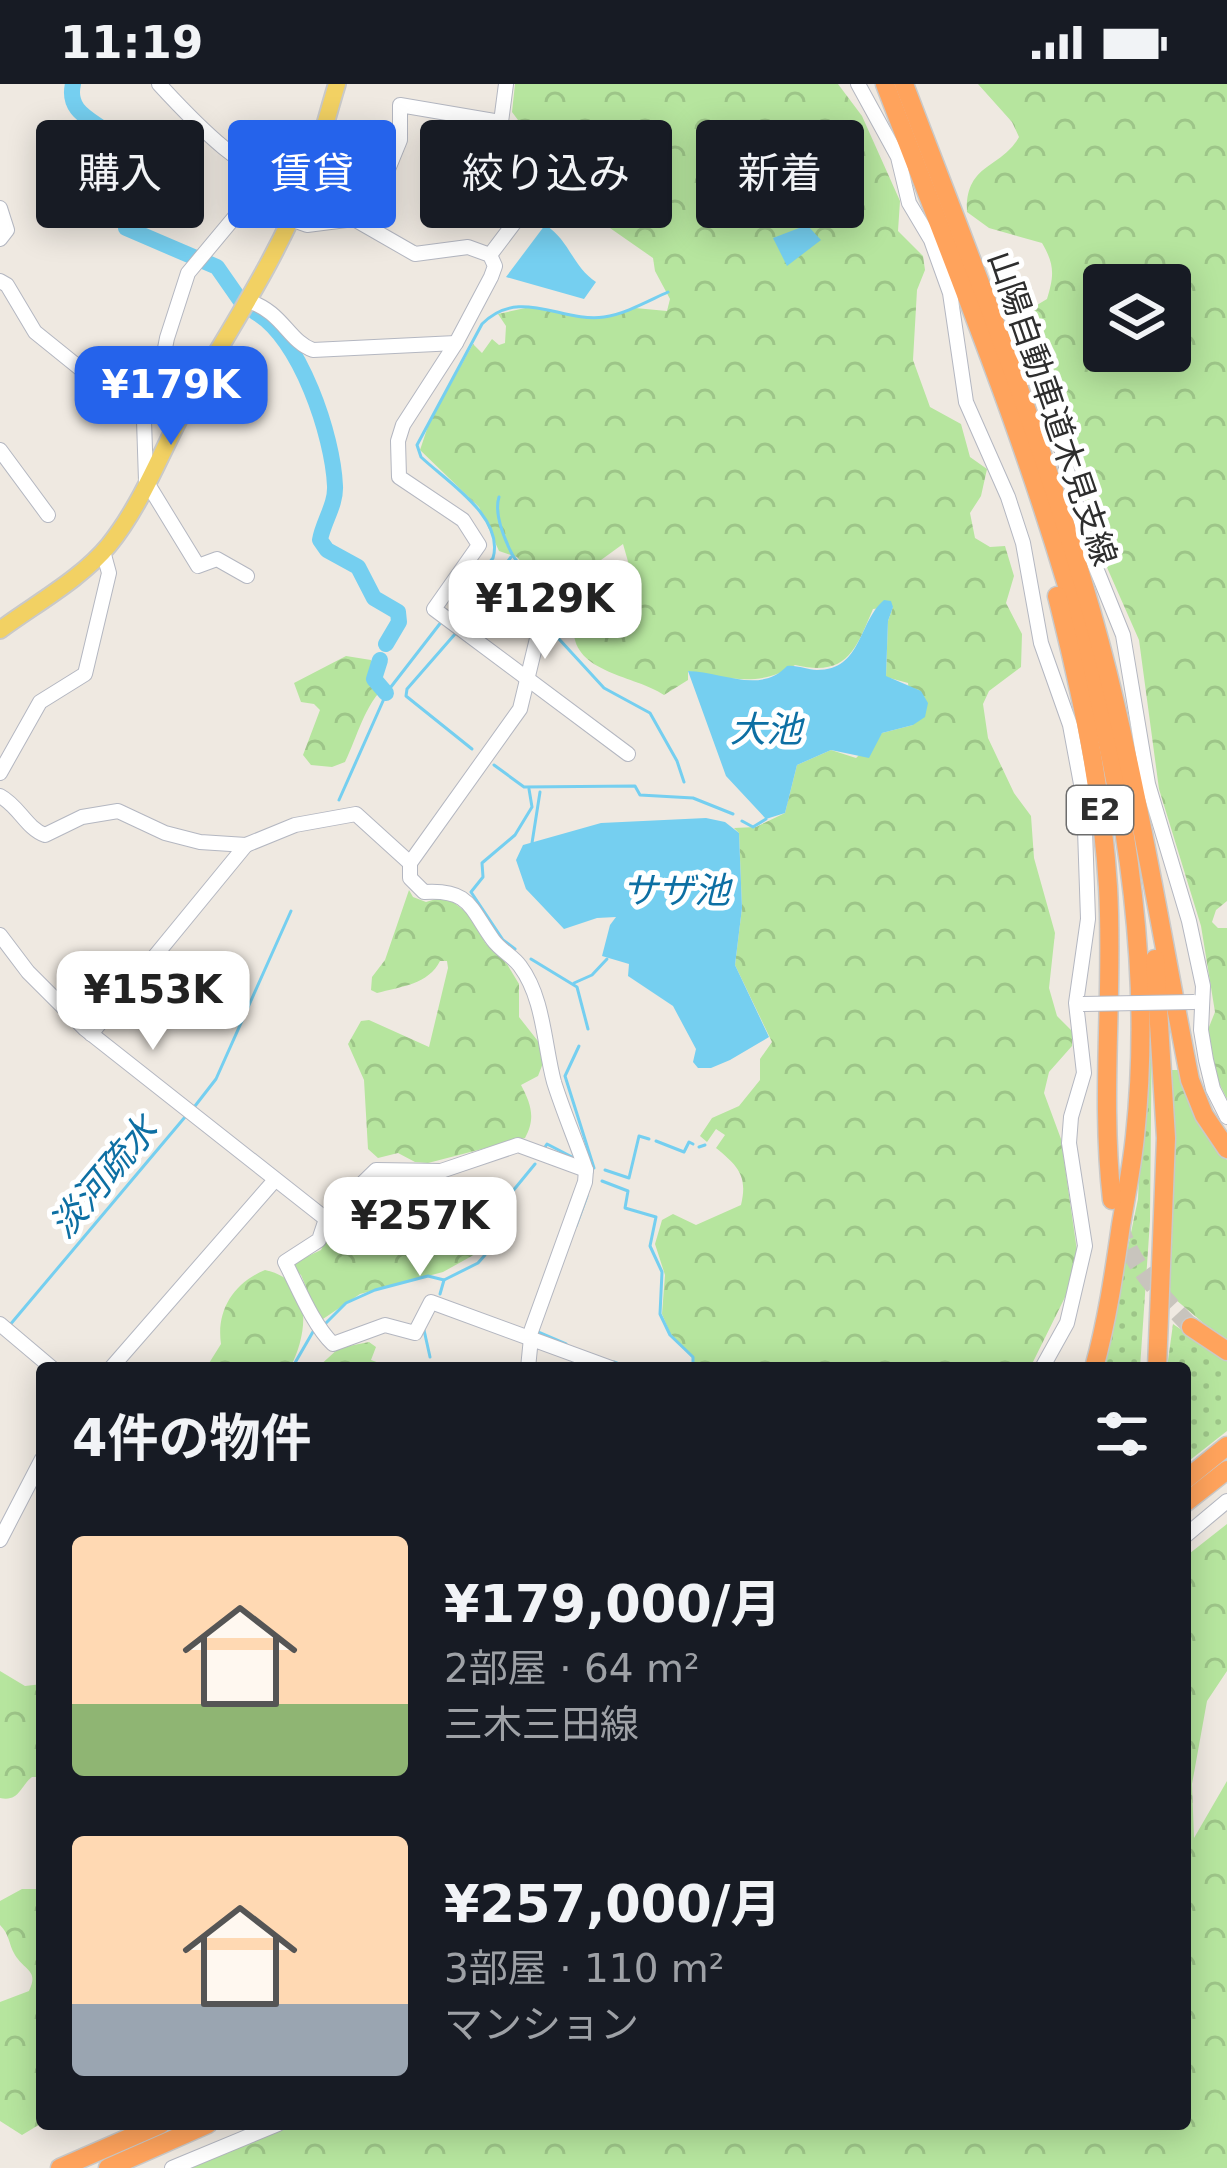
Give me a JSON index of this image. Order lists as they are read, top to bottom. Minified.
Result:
{"streets":{"highway":["山陽自動車道木見支線","E2"]},"crossings":[["山陽自動車道木見支線","E2"]],"water":["大池","サザ池","淡河疏水"],"page":{"status":"11:19","chip":["購入","賃貸","絞り込み","新着"],"price":["¥179K","¥129K","¥153K","¥257K"],"heading":"4件の物件","list":[{"name":"¥179,000/月","note":"2部屋 · 64 m² · 三木三田線"},{"name":"¥257,000/月","note":"3部屋 · 110 m² · マンション"}]}}
